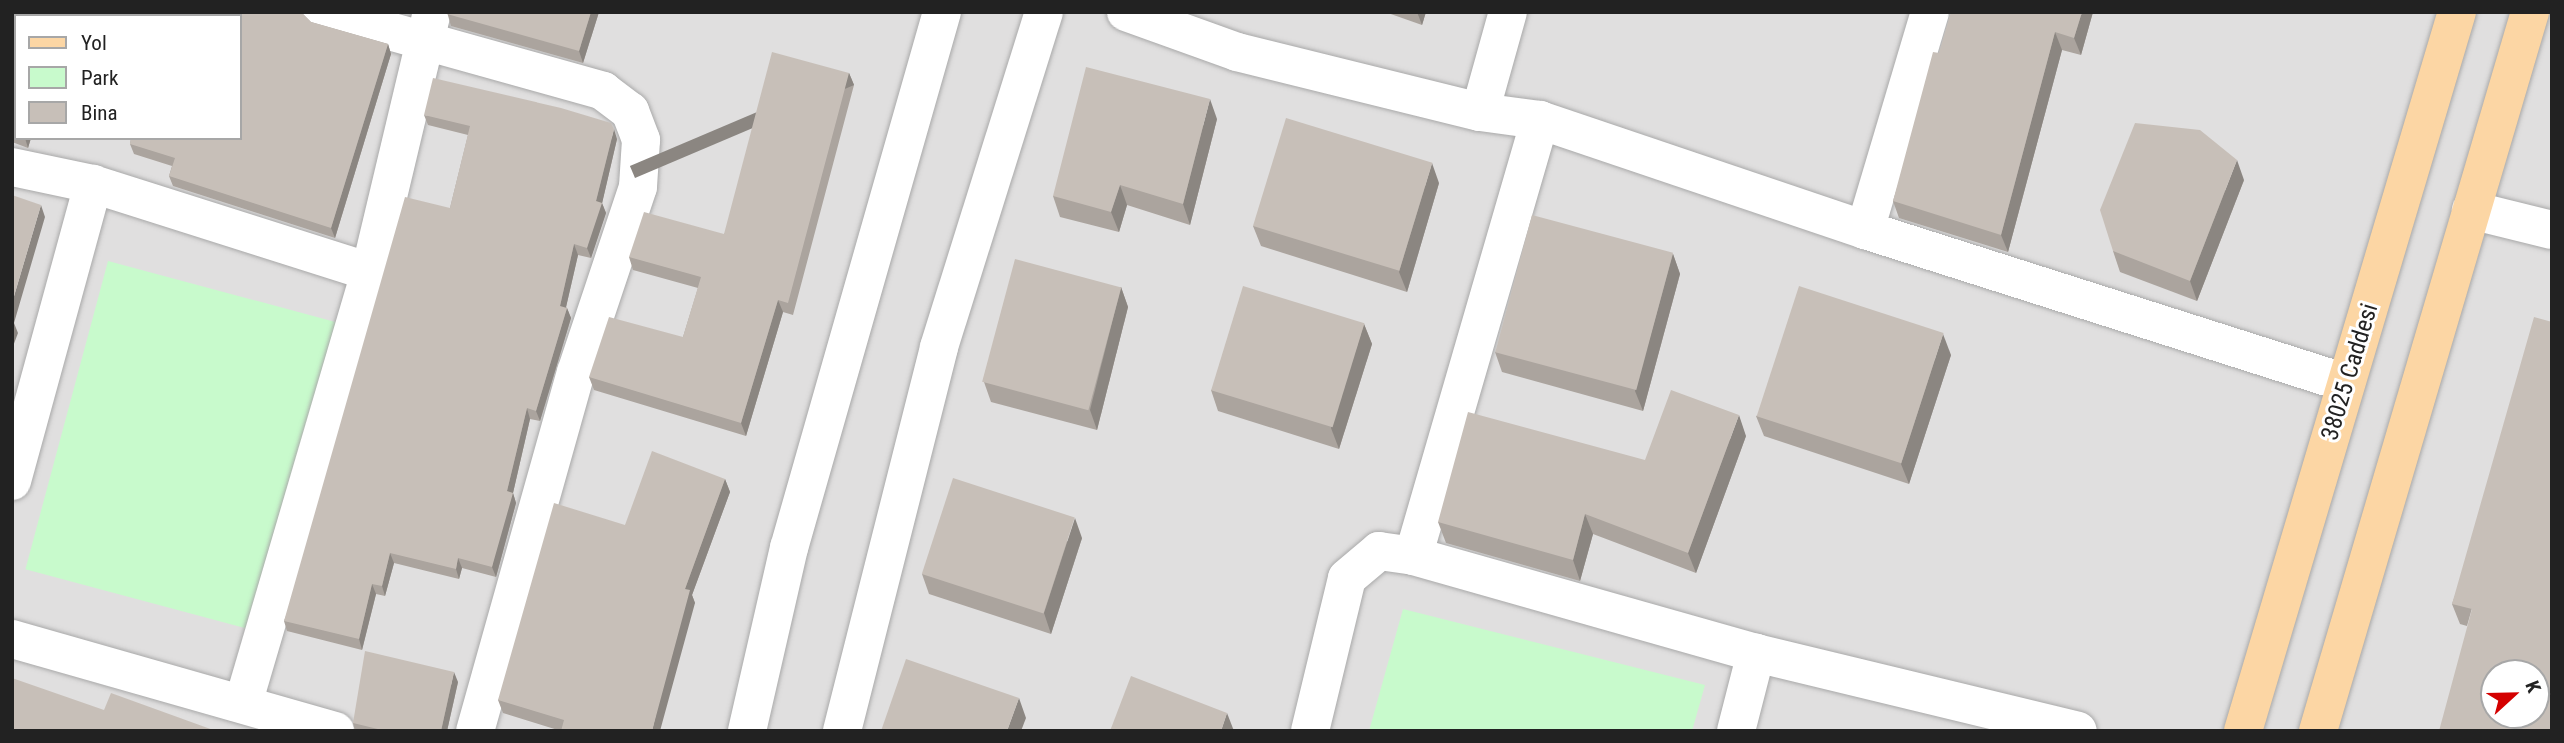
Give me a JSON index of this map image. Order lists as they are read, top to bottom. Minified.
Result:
{"streets":{"main road":["38025 Caddesi"]},"legend":["Yol","Park","Bina"],"north":"right"}
